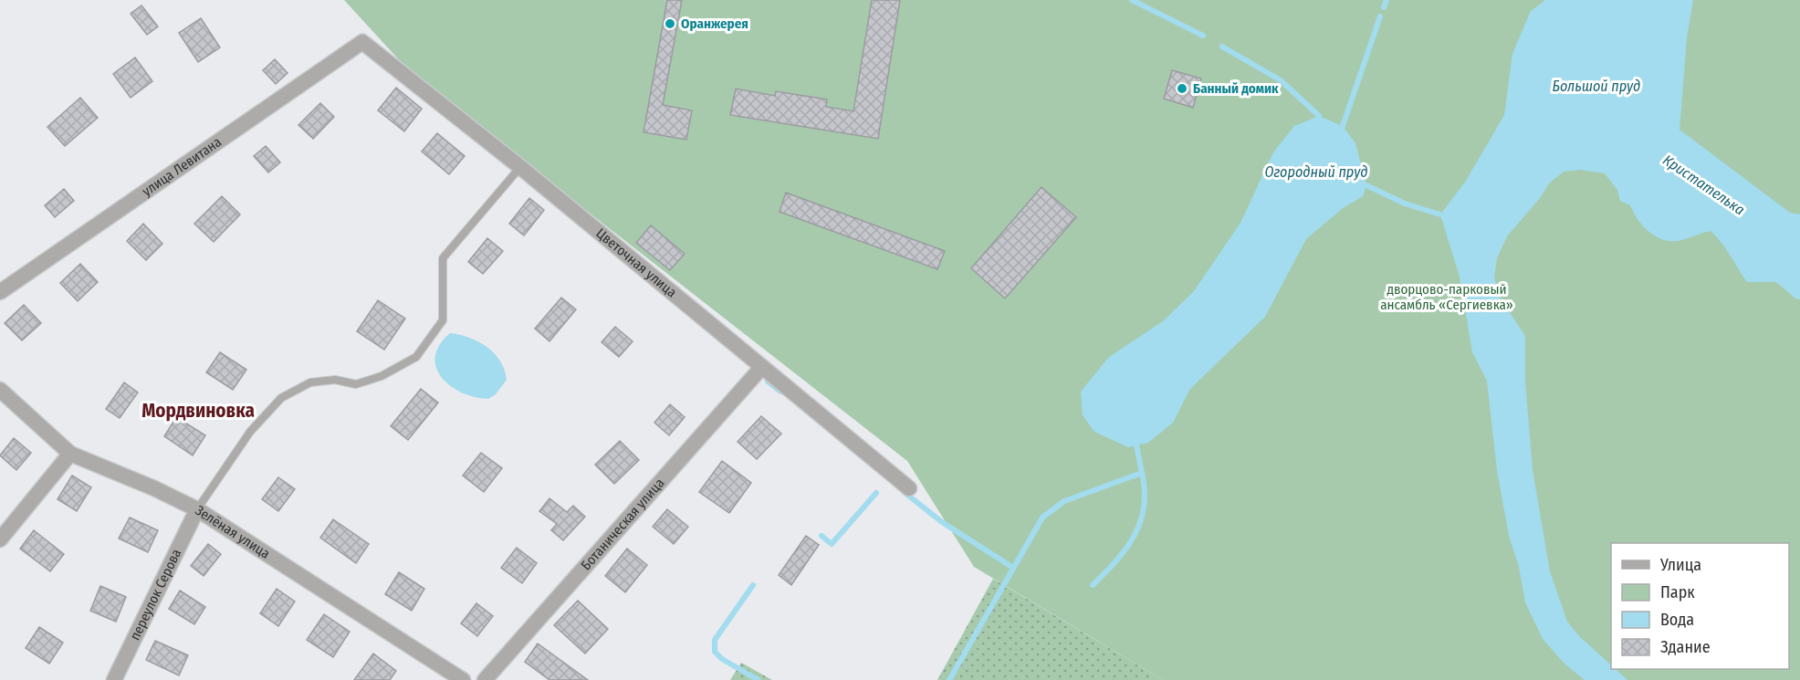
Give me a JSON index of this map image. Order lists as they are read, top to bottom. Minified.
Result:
{"streets":{"street":["улица Левитана","Цветочная улица","Ботаническая улица","Зелёная улица","переулок Серова"]},"crossings":[["улица Левитана","Цветочная улица"],["Цветочная улица","Ботаническая улица"],["Зелёная улица","переулок Серова"]],"districts":["Мордвиновка"],"water":["Большой пруд","Огородный пруд","Кристателька"],"parks":["дворцово-парковый ансамбль «Сергиевка»"],"places":["Оранжерея","Банный домик"],"legend":["Улица","Парк","Вода","Здание"]}
